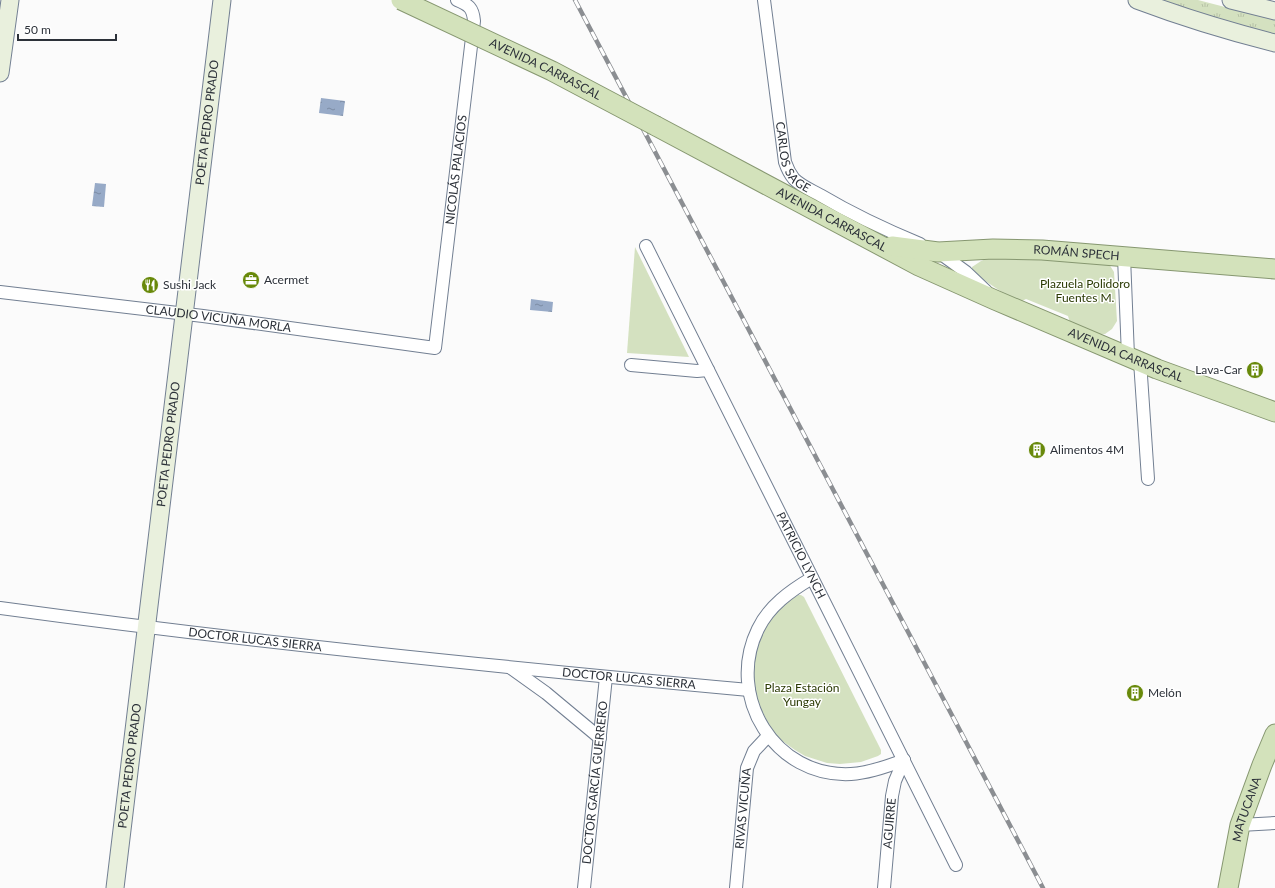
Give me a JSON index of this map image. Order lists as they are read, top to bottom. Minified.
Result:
{"streets":{"main road":["AVENIDA CARRASCAL","ROMÁN SPECH","MATUCANA"],"street":["POETA PEDRO PRADO","CARLOS SAGE","NICOLÁS PALACIOS","CLAUDIO VICUÑA MORLA","PATRICIO LYNCH","DOCTOR LUCAS SIERRA","DOCTOR GARCÍA GUERRERO","RIVAS VICUÑA","AGUIRRE"]},"crossings":[["AVENIDA CARRASCAL","CARLOS SAGE"],["AVENIDA CARRASCAL","ROMÁN SPECH"],["POETA PEDRO PRADO","CLAUDIO VICUÑA MORLA"],["POETA PEDRO PRADO","DOCTOR LUCAS SIERRA"],["CARLOS SAGE","ROMÁN SPECH"],["NICOLÁS PALACIOS","CLAUDIO VICUÑA MORLA"],["PATRICIO LYNCH","AGUIRRE"],["DOCTOR LUCAS SIERRA","DOCTOR GARCÍA GUERRERO"]],"parks":["Plazuela Polidoro Fuentes M.","Plaza Estación Yungay"],"places":{"office":["Acermet"],"restaurant":["Sushi Jack"],"building":["Lava-Car","Alimentos 4M","Melón"]},"scale_bar":"50 m"}
